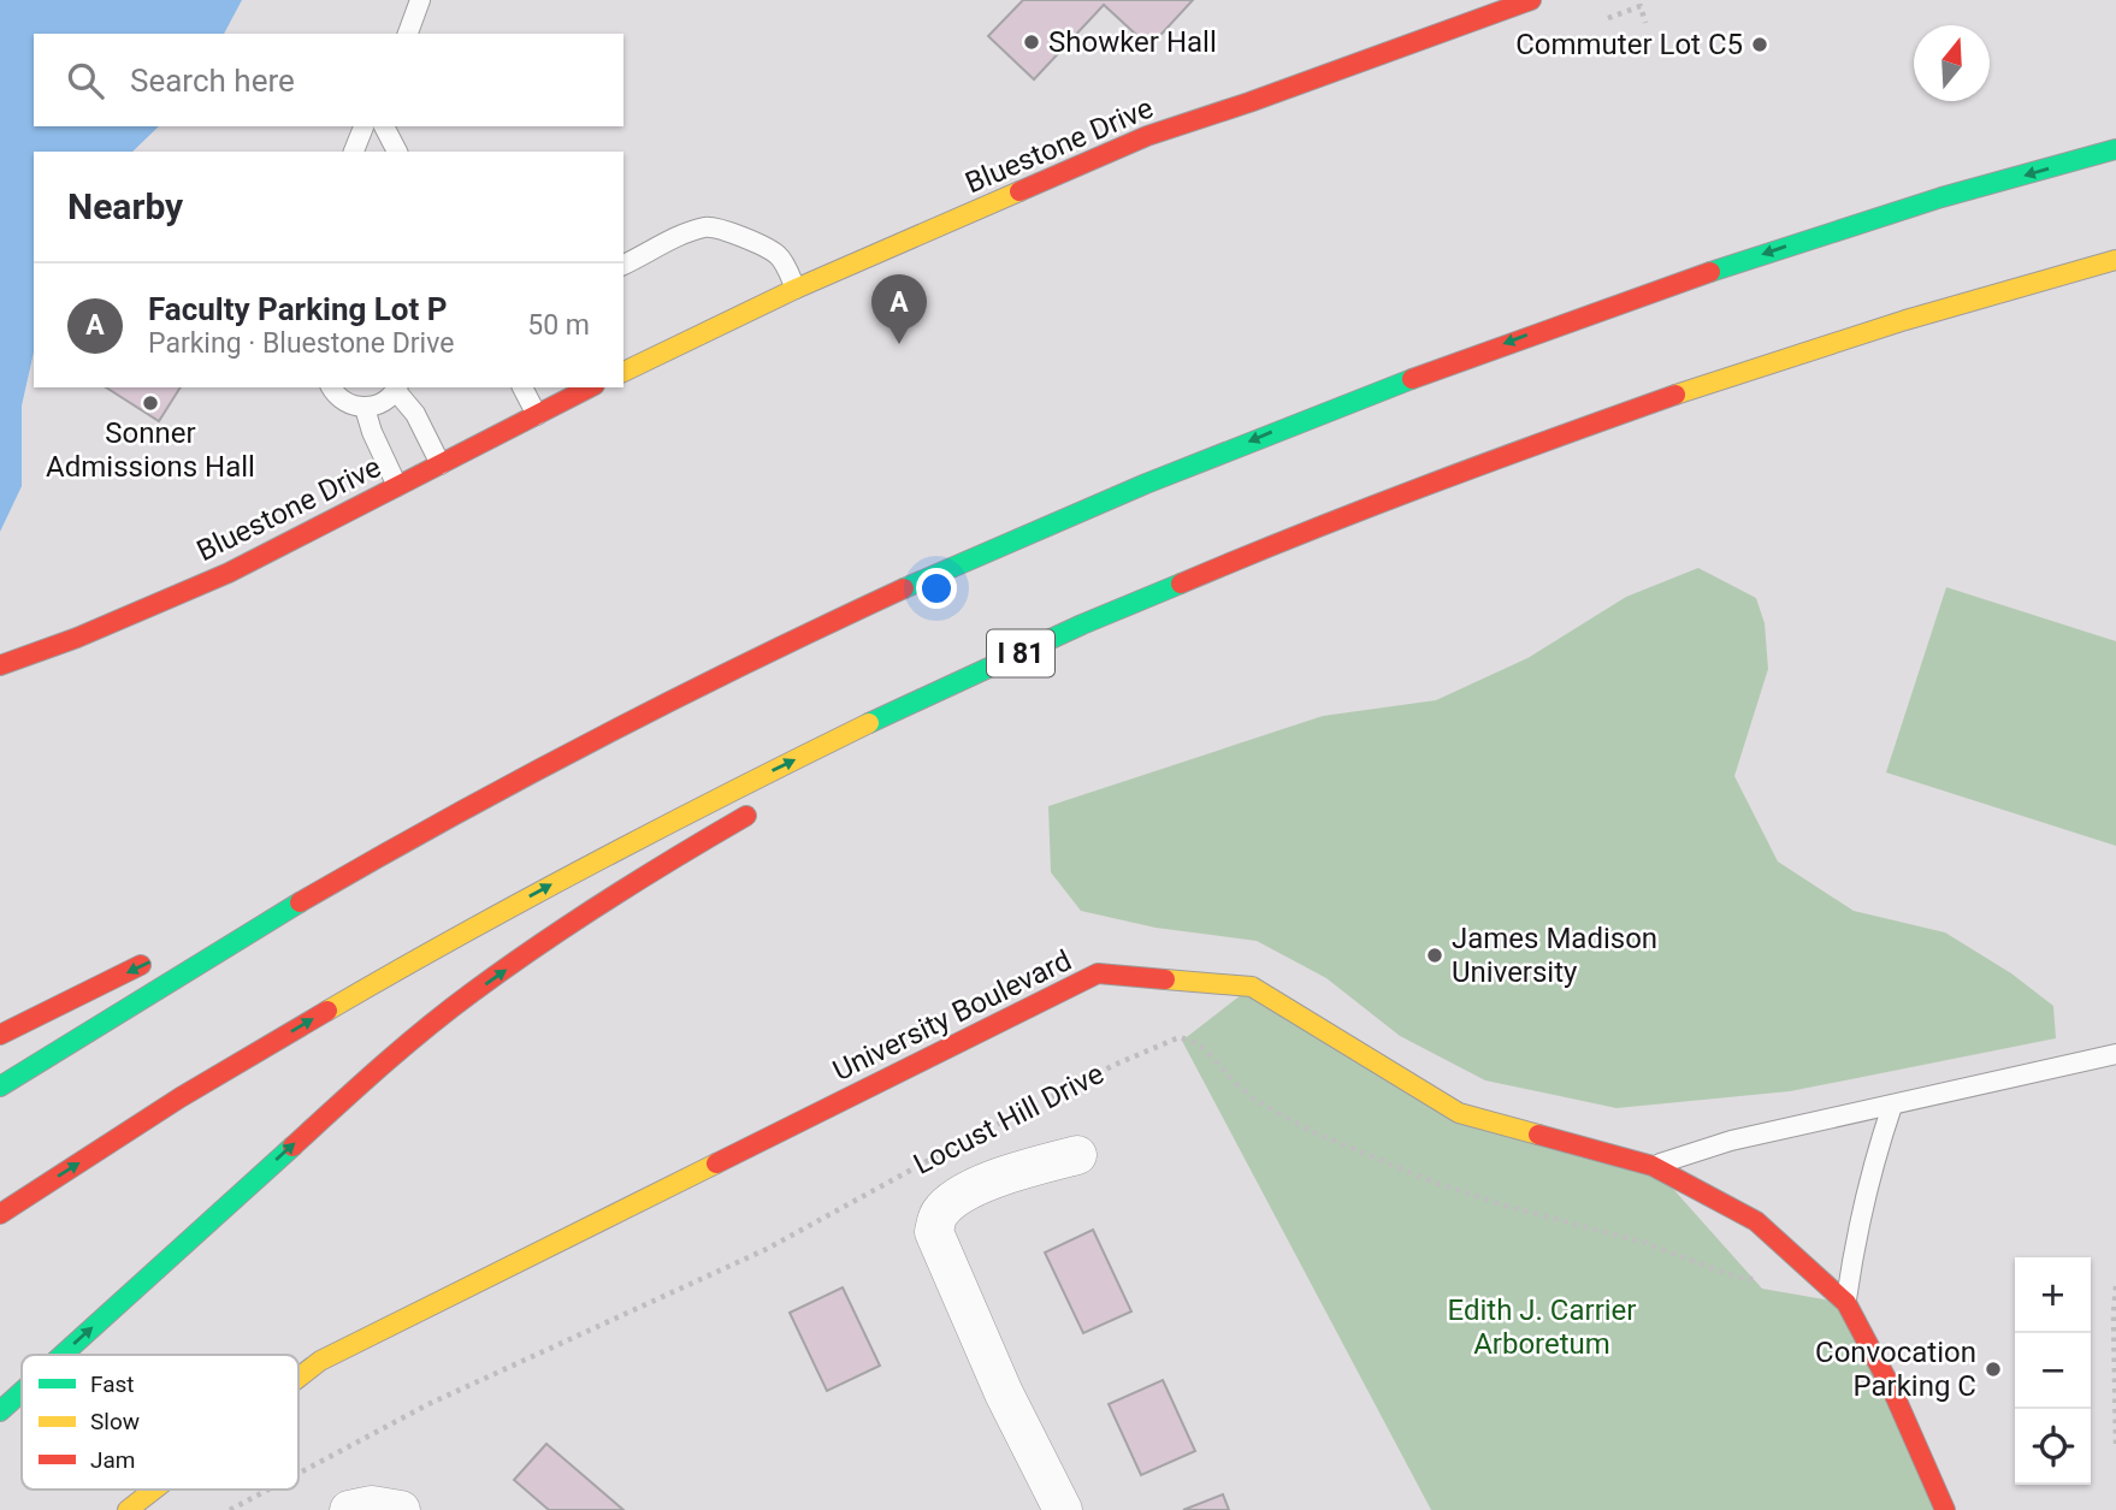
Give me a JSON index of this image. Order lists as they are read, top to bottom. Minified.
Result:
{"streets":{"main road":["Bluestone Drive","I 81","University Boulevard"],"street":["Locust Hill Drive"]},"crossings":[["University Boulevard","Locust Hill Drive"]],"parks":["Edith J. Carrier Arboretum"],"places":["Showker Hall","Commuter Lot C5","Sonner Admissions Hall","James Madison University","Convocation Parking C"],"legend":["Fast","Slow","Jam"],"north":"top","page":{"search":"Search here","heading":"Nearby","list":[{"mark":"A","name":"Faculty Parking Lot P","note":"Parking · Bluestone Drive","value":"50 m"}],"pins":"A","map_buttons":["+","−"]}}
